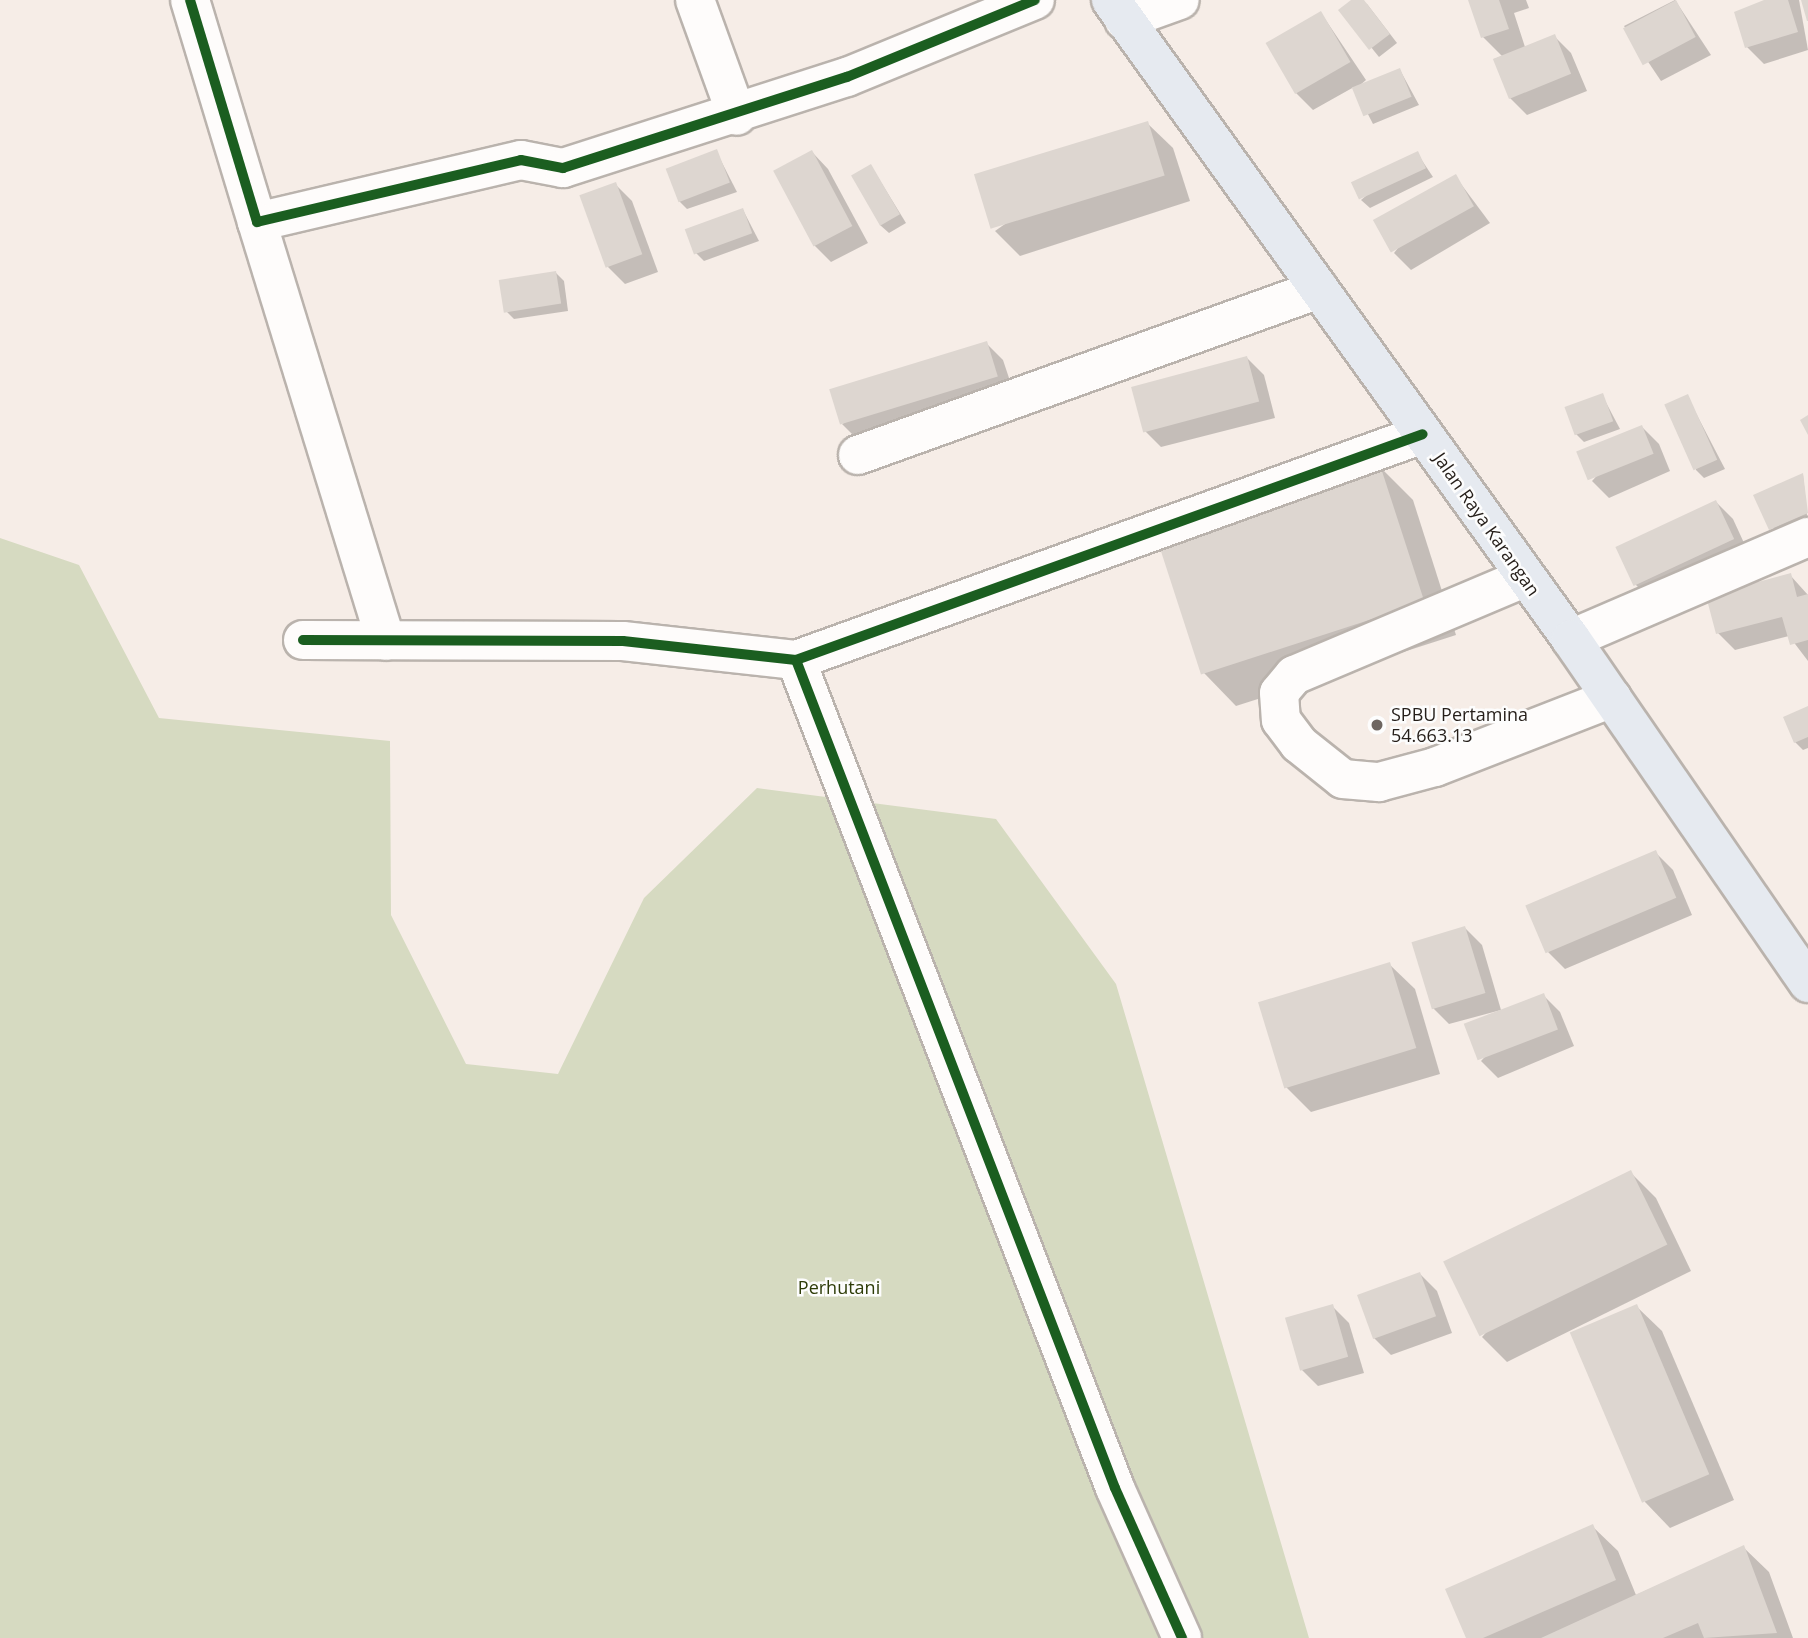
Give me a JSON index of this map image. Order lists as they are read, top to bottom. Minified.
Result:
{"streets":{"highway":["Jalan Raya Karangan"]},"parks":["Perhutani"],"places":["SPBU Pertamina 54.663.13"]}
